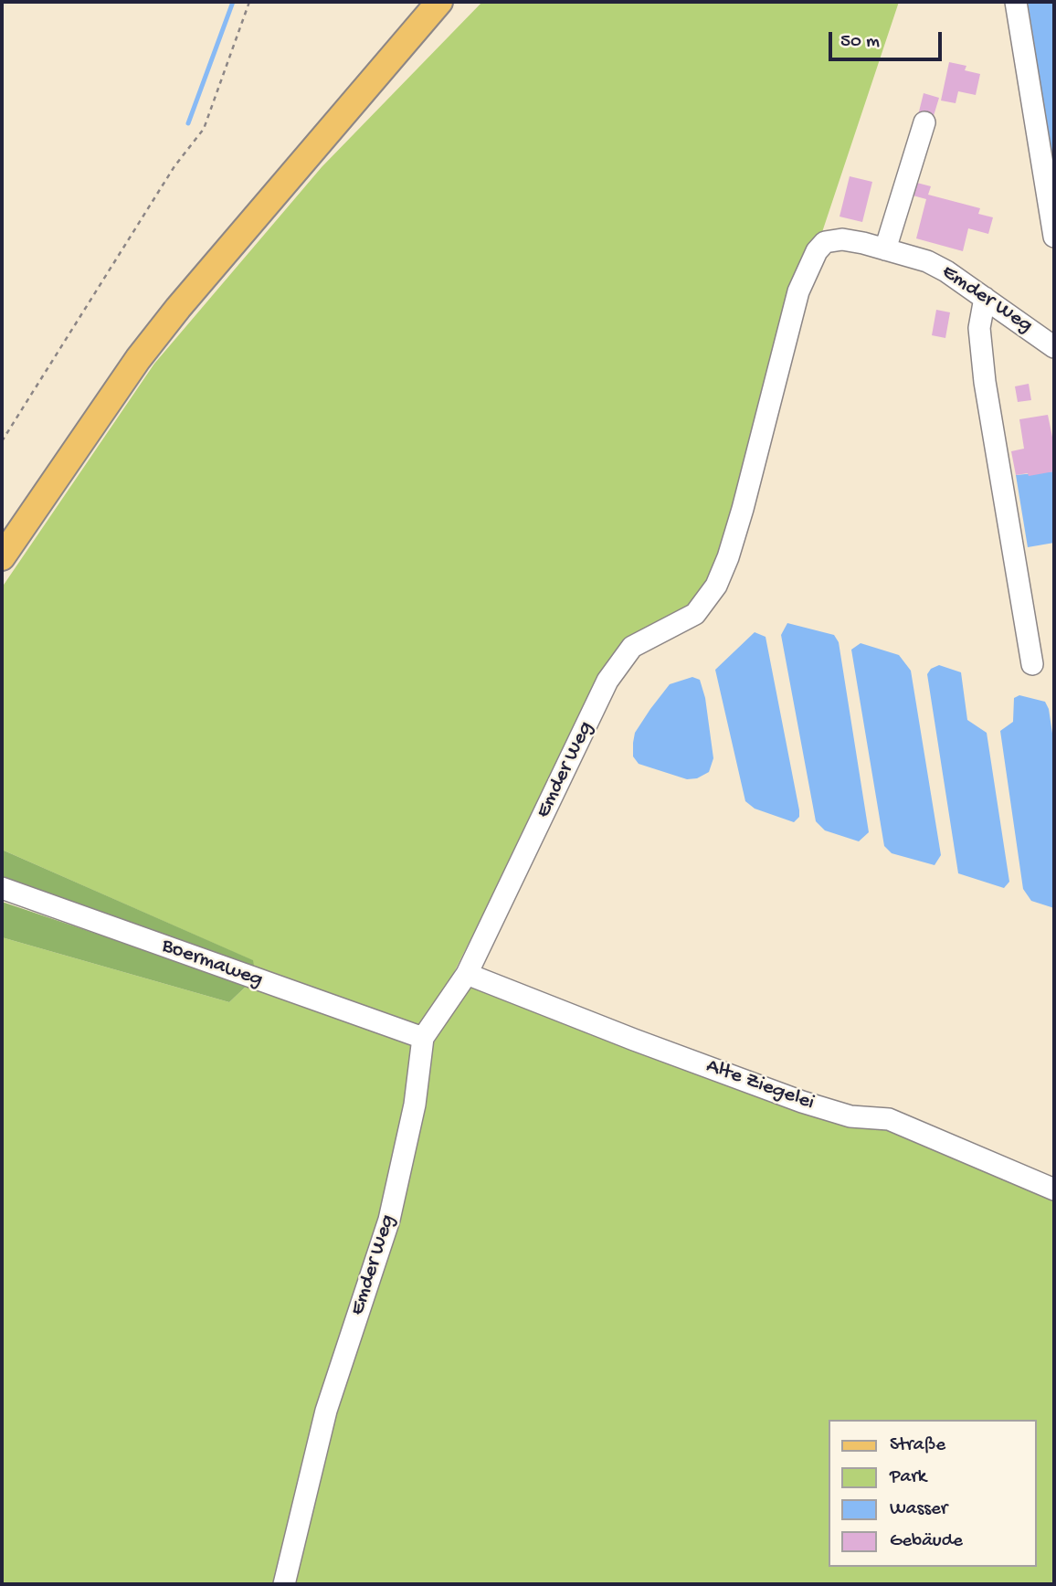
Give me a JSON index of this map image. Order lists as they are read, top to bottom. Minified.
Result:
{"streets":{"street":["Emder Weg","Boermaweg","Alte Ziegelei"]},"crossings":[["Emder Weg","Boermaweg"],["Emder Weg","Alte Ziegelei"]],"legend":["Straße","Park","Wasser","Gebäude"],"scale_bar":"50 m"}
